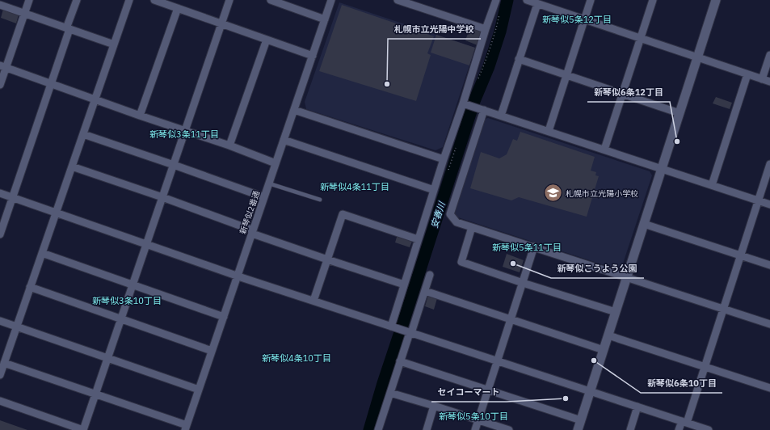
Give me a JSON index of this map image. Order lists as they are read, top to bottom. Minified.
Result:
{"streets":{"street":["新琴似2番通"]},"districts":["新琴似5条12丁目","新琴似3条11丁目","新琴似4条11丁目","新琴似5条11丁目","新琴似3条10丁目","新琴似4条10丁目","新琴似5条10丁目"],"water":["安春川"],"places":{"other":["札幌市立光陽中学校","新琴似6条12丁目","新琴似こうよう公園","新琴似6条10丁目","セイコーマート"],"school or university":["札幌市立光陽小学校"]}}
